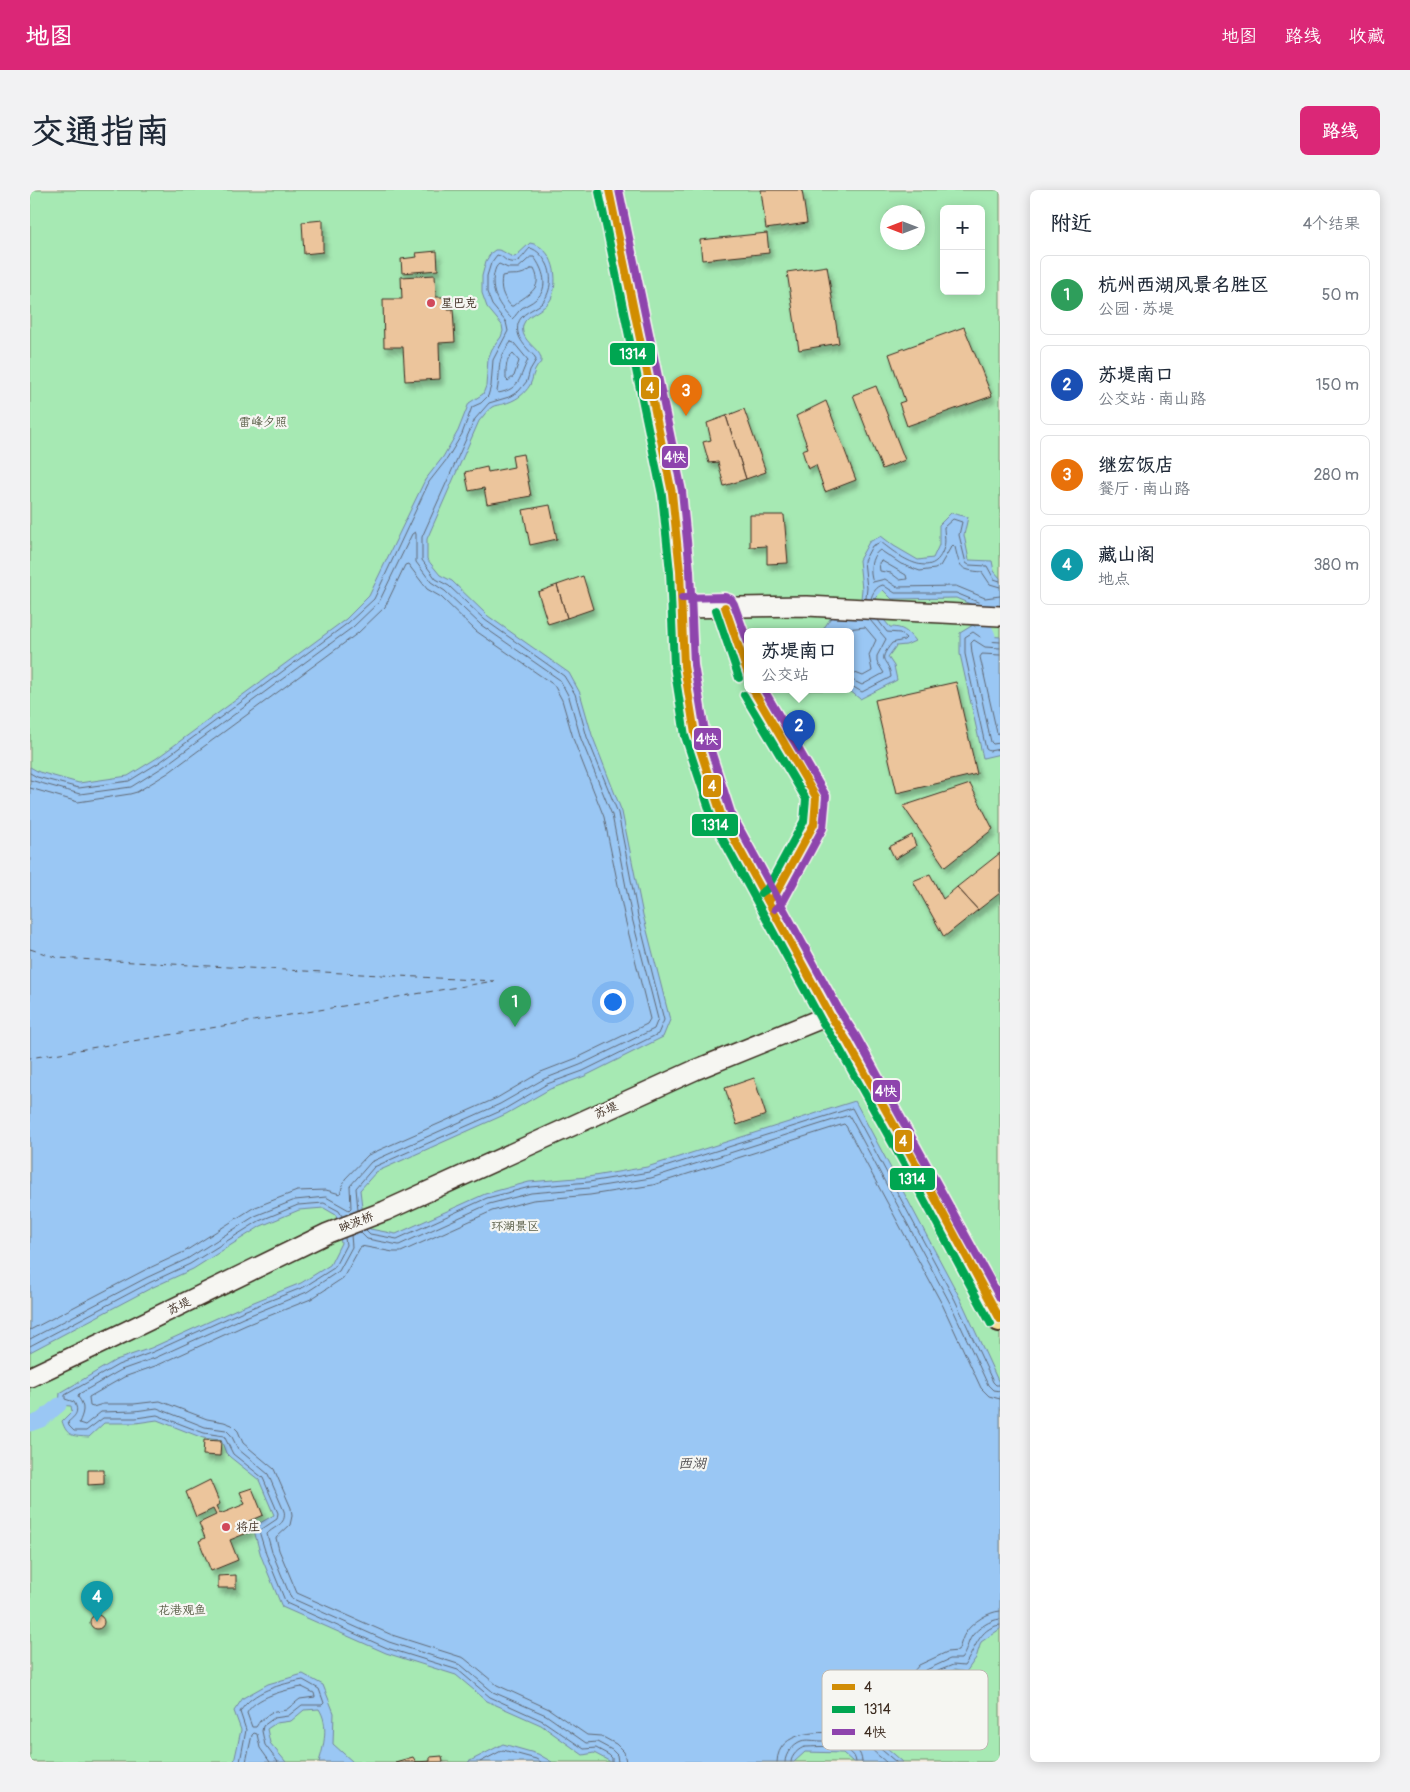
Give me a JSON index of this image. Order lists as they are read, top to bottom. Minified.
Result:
{"streets":{"street":["苏堤","映波桥"]},"crossings":[["苏堤","映波桥"]],"water":["西湖"],"parks":["雷峰夕照","环湖景区","花港观鱼"],"places":["星巴克","将庄"],"lines":["transit line 4","transit line 4快","transit line 1314"],"legend":["4","1314","4快"],"north":"left","page":{"header":"地图","nav":["地图","路线","收藏"],"buttons":"路线","title":"交通指南","heading":["附近","4个结果"],"map_buttons":["+","−"],"list":[{"mark":"1","name":"杭州西湖风景名胜区","note":"公园 · 苏堤","value":"50 m"},{"mark":"2","name":"苏堤南口","note":"公交站 · 南山路","value":"150 m"},{"mark":"3","name":"继宏饭店","note":"餐厅 · 南山路","value":"280 m"},{"mark":"4","name":"藏山阁","note":"地点","value":"380 m"}],"pins":["3","2","1","4"],"popup":["苏堤南口","公交站"]}}
